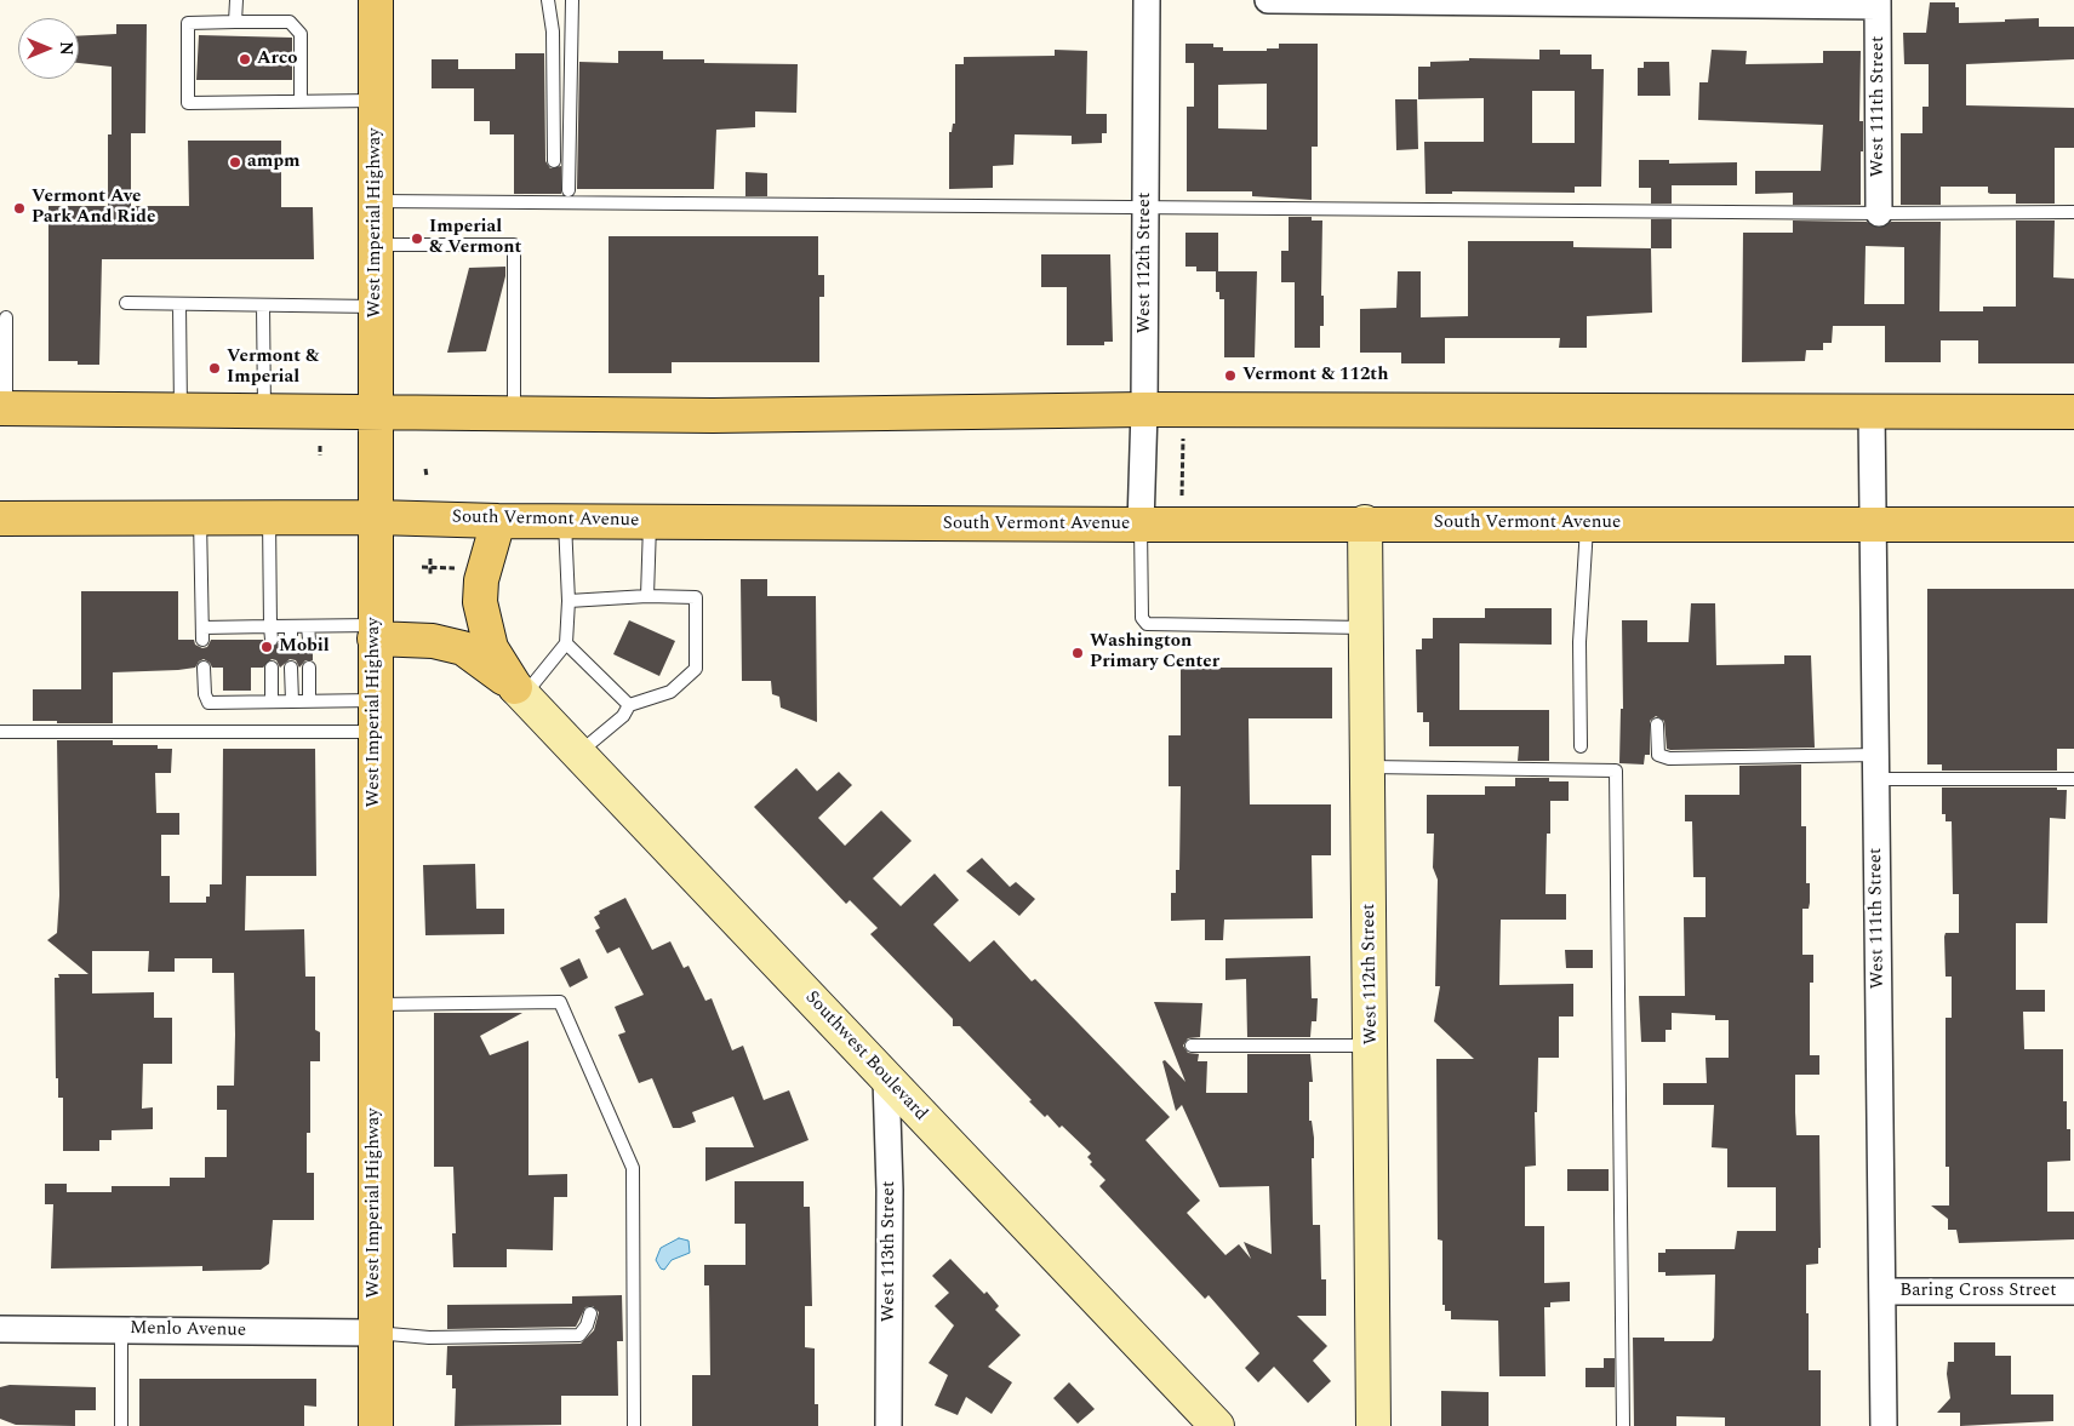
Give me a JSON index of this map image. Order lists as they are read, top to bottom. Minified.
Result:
{"streets":{"main road":["West Imperial Highway","South Vermont Avenue"],"street":["West 111th Street","West 112th Street","Southwest Boulevard","West 113th Street","Baring Cross Street","Menlo Avenue"]},"crossings":[["West 111th Street","South Vermont Avenue"],["West 111th Street","Baring Cross Street"],["West Imperial Highway","South Vermont Avenue"],["West Imperial Highway","Menlo Avenue"],["West 112th Street","South Vermont Avenue"],["Southwest Boulevard","West 113th Street"]],"places":["Arco","ampm","Vermont Ave Park And Ride","Imperial & Vermont","Vermont & Imperial","Vermont & 112th","Mobil","Washington Primary Center"],"north":"right"}
